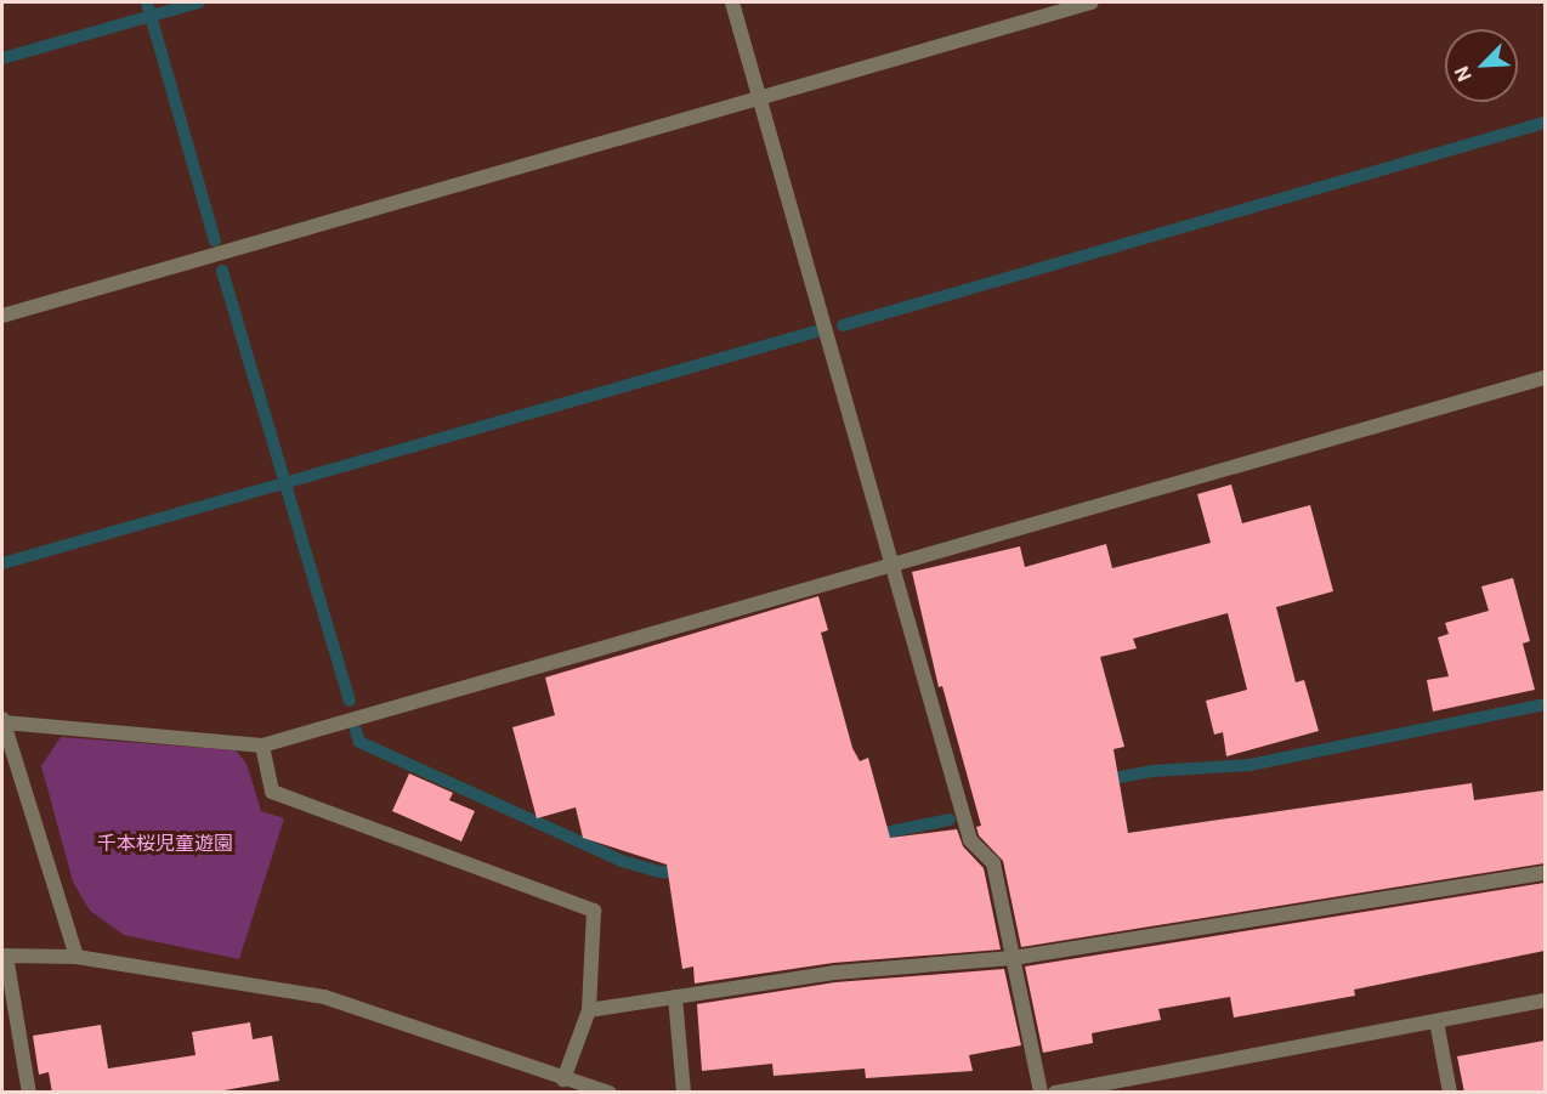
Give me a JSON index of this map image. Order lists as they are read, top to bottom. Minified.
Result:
{"parks":["千本桜児童遊園"],"north":"bottom left"}
